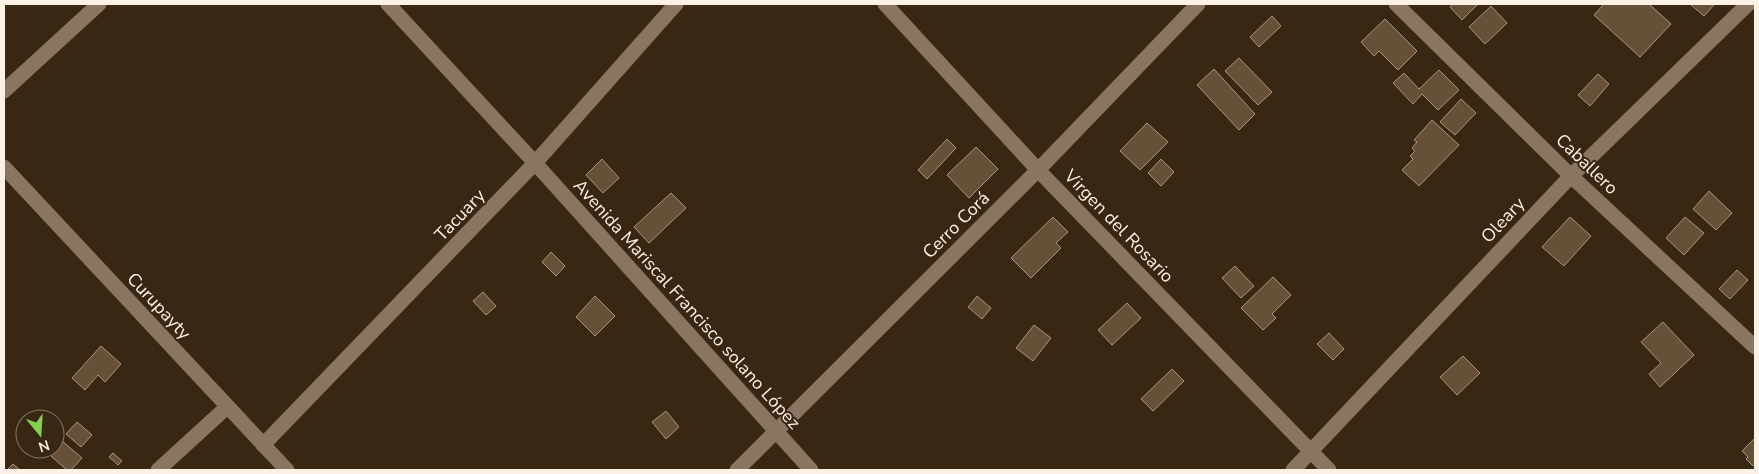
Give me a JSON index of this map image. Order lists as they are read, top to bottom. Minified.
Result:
{"streets":{"street":["Caballero","Tacuary","Oleary","Cerro Corá","Virgen del Rosario","Avenida Mariscal Francisco solano López","Curupayty"]},"crossings":[["Caballero","Oleary"],["Tacuary","Avenida Mariscal Francisco solano López"],["Tacuary","Curupayty"],["Oleary","Virgen del Rosario"],["Cerro Corá","Virgen del Rosario"],["Cerro Corá","Avenida Mariscal Francisco solano López"]],"north":"bottom"}
